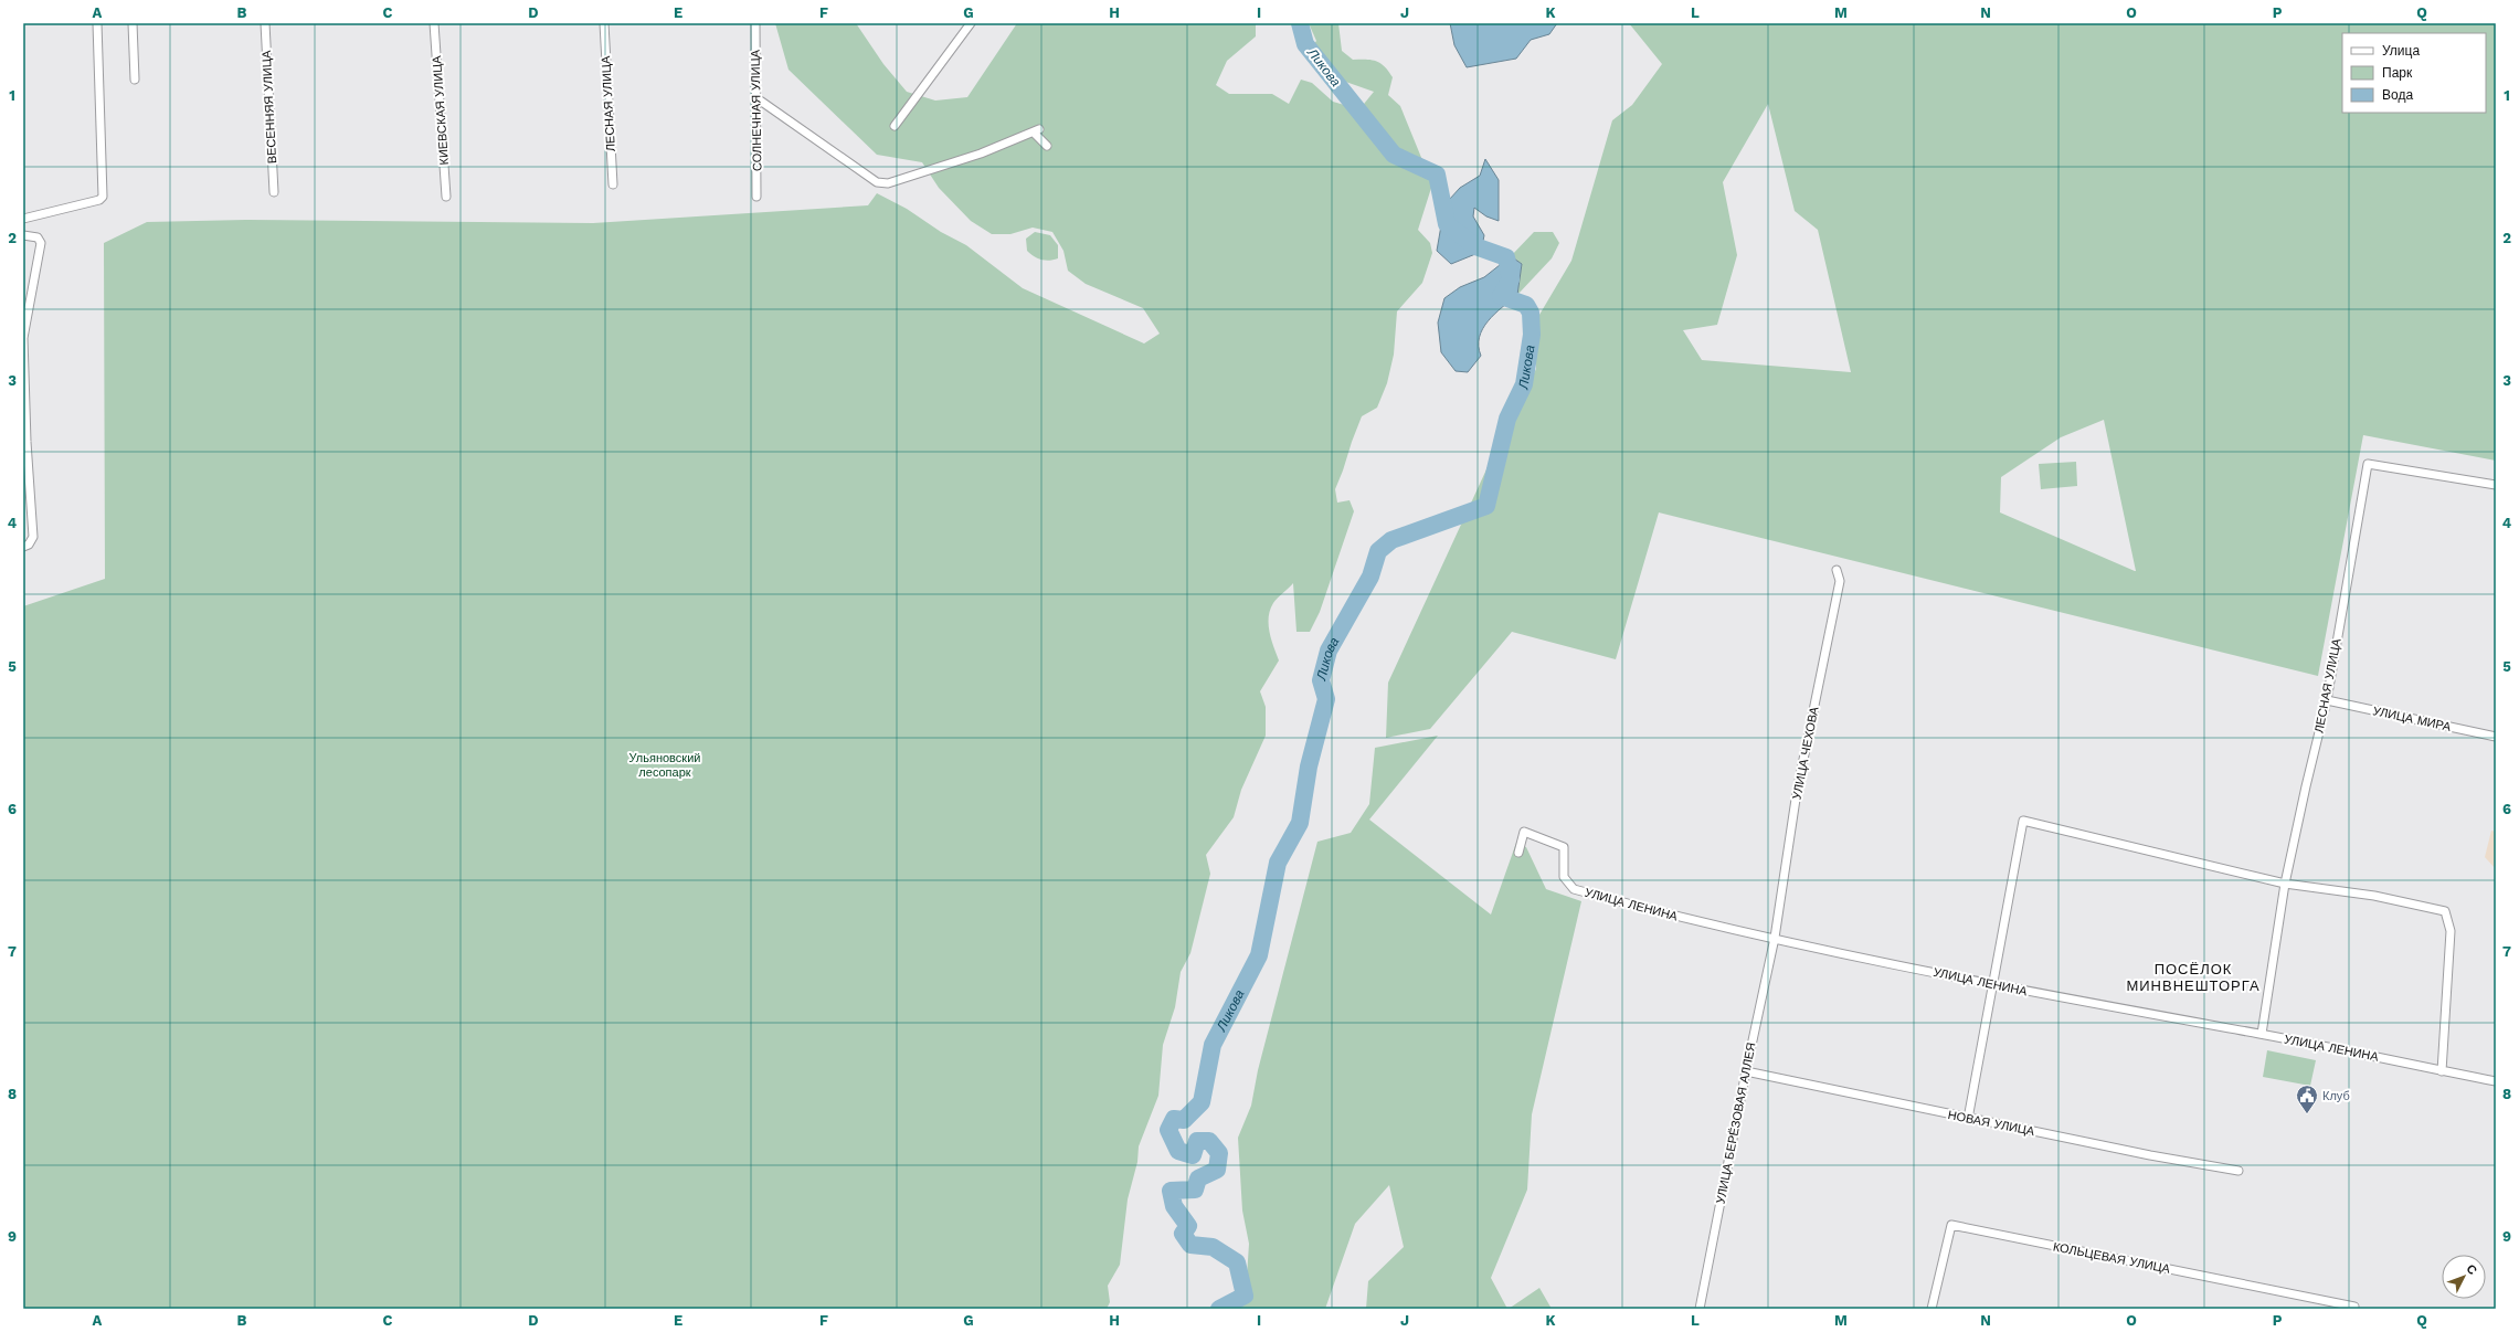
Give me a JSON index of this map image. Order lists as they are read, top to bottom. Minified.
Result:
{"streets":{"street":["ЛЕСНАЯ УЛИЦА","ВЕСЕННЯЯ УЛИЦА","КИЕВСКАЯ УЛИЦА","СОЛНЕЧНАЯ УЛИЦА","УЛИЦА МИРА","УЛИЦА ЧЕХОВА","УЛИЦА ЛЕНИНА","УЛИЦА БЕРЁЗОВАЯ АЛЛЕЯ","НОВАЯ УЛИЦА","КОЛЬЦЕВАЯ УЛИЦА"]},"crossings":[["ЛЕСНАЯ УЛИЦА","УЛИЦА МИРА"],["ЛЕСНАЯ УЛИЦА","УЛИЦА ЛЕНИНА"],["УЛИЦА ЧЕХОВА","УЛИЦА ЛЕНИНА"],["УЛИЦА ЧЕХОВА","УЛИЦА БЕРЁЗОВАЯ АЛЛЕЯ"],["УЛИЦА ЛЕНИНА","УЛИЦА БЕРЁЗОВАЯ АЛЛЕЯ"],["УЛИЦА БЕРЁЗОВАЯ АЛЛЕЯ","НОВАЯ УЛИЦА"]],"districts":["ПОСЁЛОК МИНВНЕШТОРГА"],"water":["Ликова"],"parks":["Ульяновский лесопарк"],"places":{"public building":["Клуб"]},"legend":["Улица","Парк","Вода"],"north":"top right","grid":{"columns":["A","B","C","D","E","F","G","H","I","J","K","L","M","N","O","P","Q"],"rows":["1","2","3","4","5","6","7","8","9"]}}
